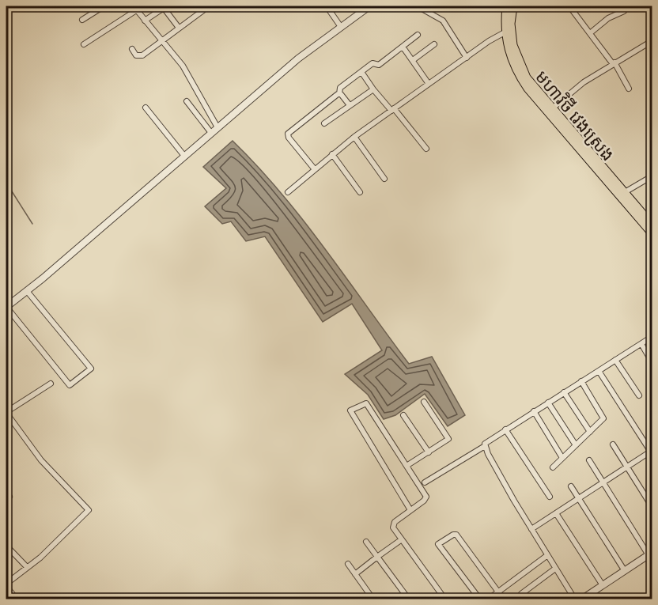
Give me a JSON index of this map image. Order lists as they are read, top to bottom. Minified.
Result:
{"streets":{"main road":["មហាវិថី វេងស្រេង"]}}
